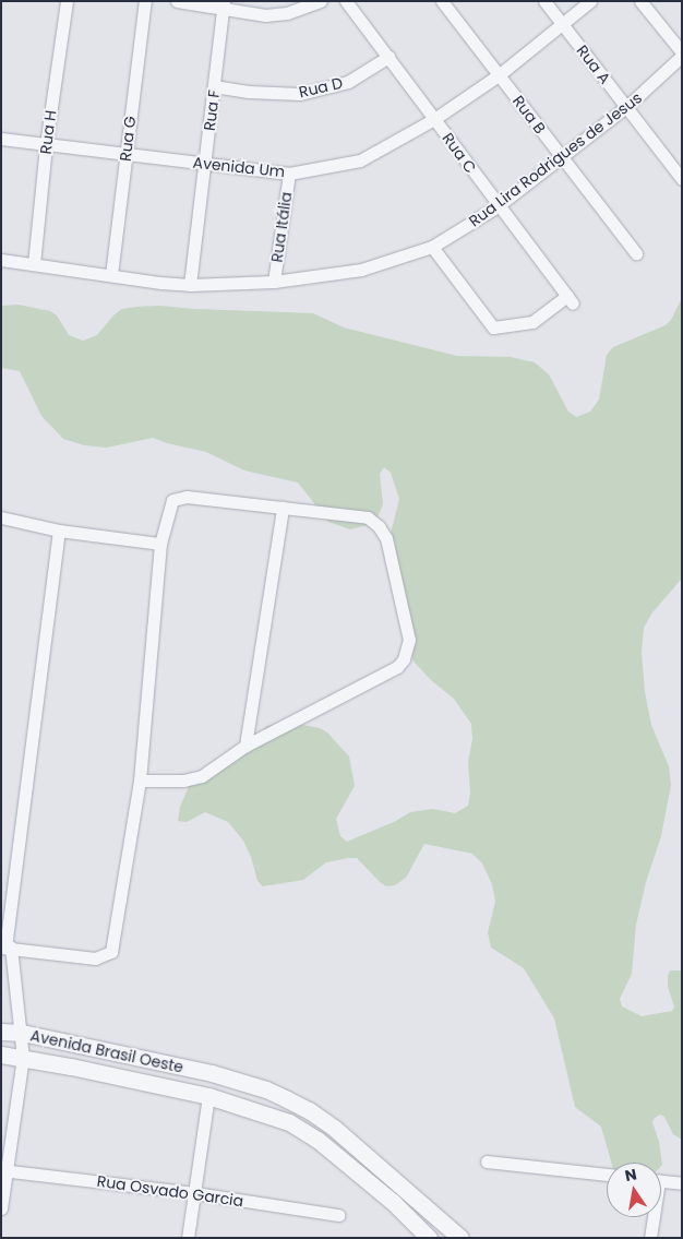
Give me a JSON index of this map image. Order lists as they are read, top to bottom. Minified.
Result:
{"streets":{"street":["Rua A","Rua D","Rua F","Rua B","Rua H","Rua G","Rua C","Rua Lira Rodrigues de Jesus","Avenida Um","Rua Itália","Avenida Brasil Oeste","Rua Osvado Garcia"]},"crossings":[["Rua A","Rua Lira Rodrigues de Jesus"],["Rua A","Avenida Um"],["Rua D","Rua F"],["Rua D","Rua C"],["Rua F","Rua Lira Rodrigues de Jesus"],["Rua F","Avenida Um"],["Rua B","Rua Lira Rodrigues de Jesus"],["Rua B","Avenida Um"],["Rua H","Rua Lira Rodrigues de Jesus"],["Rua H","Avenida Um"],["Rua G","Rua Lira Rodrigues de Jesus"],["Rua G","Avenida Um"],["Rua C","Rua Lira Rodrigues de Jesus"],["Rua C","Avenida Um"],["Rua Lira Rodrigues de Jesus","Rua Itália"],["Avenida Um","Rua Itália"]],"north":"top"}
